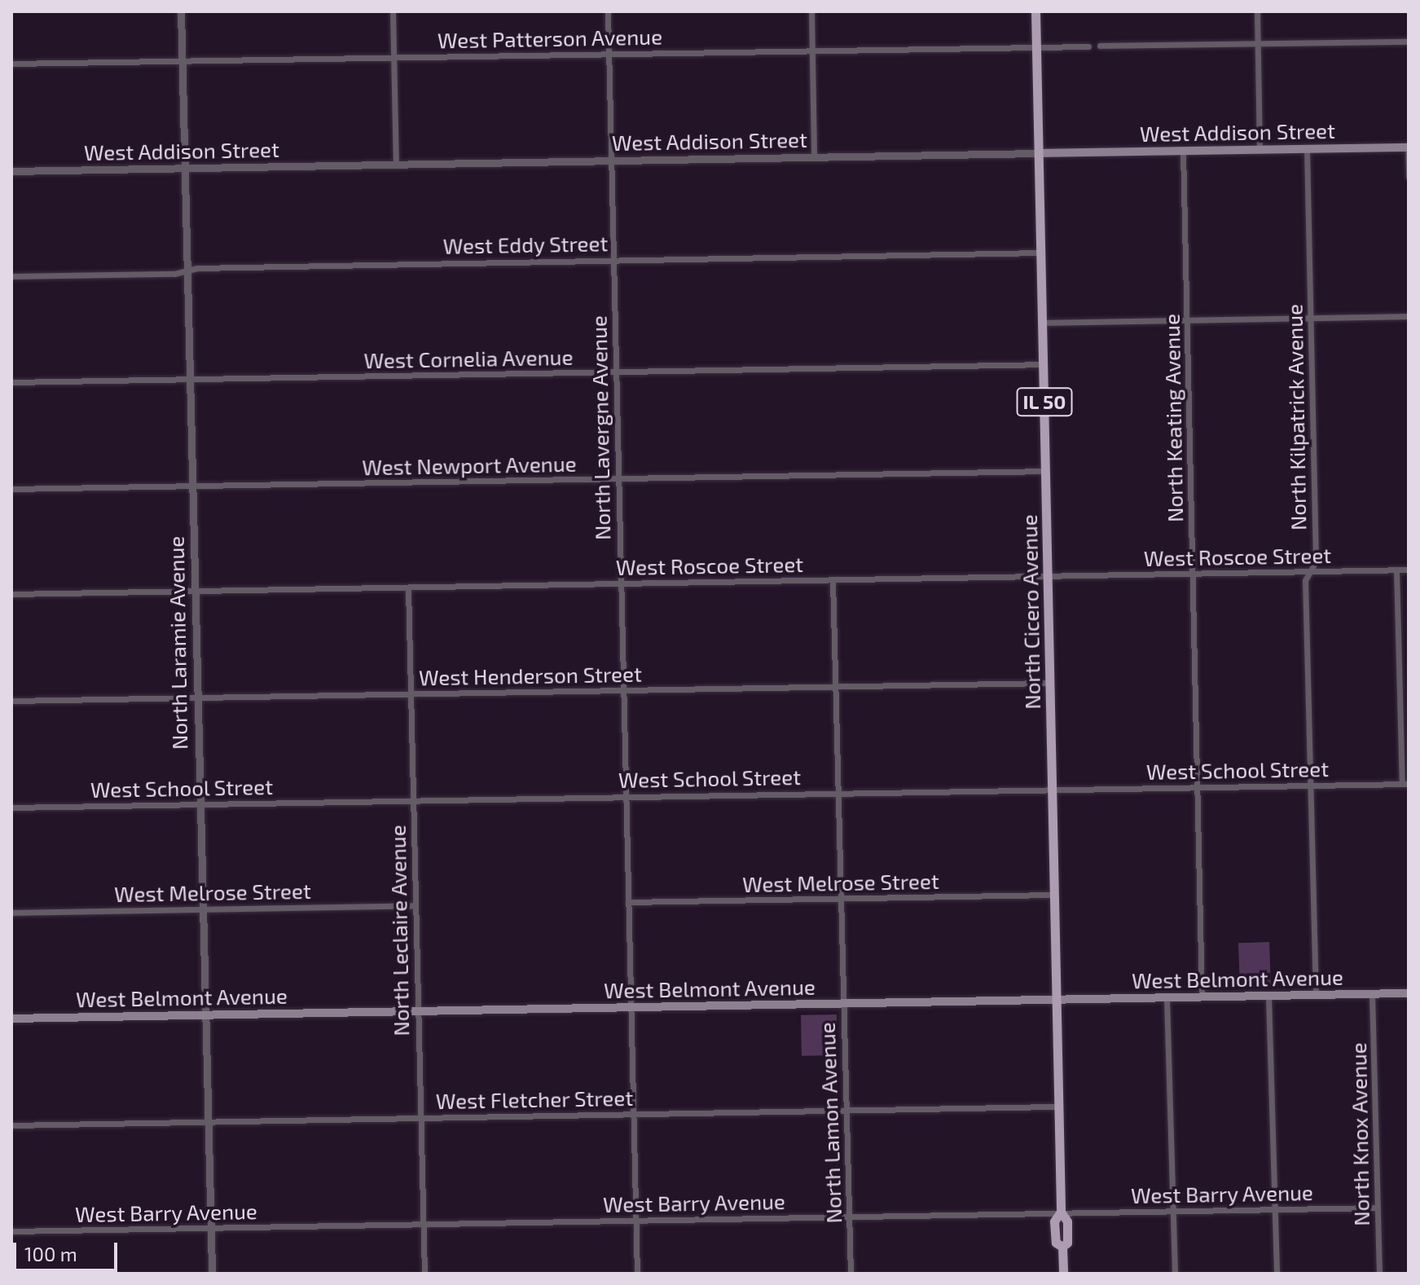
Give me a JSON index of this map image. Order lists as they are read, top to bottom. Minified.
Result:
{"streets":{"main road":["West Addison Street","IL 50","North Cicero Avenue","West Belmont Avenue"],"street":["West Patterson Avenue","West Eddy Street","West Cornelia Avenue","North Kilpatrick Avenue","North Keating Avenue","North Lavergne Avenue","West Newport Avenue","West Roscoe Street","North Laramie Avenue","West Henderson Street","West School Street","West Melrose Street","North Leclaire Avenue","West Fletcher Street","North Lamon Avenue","North Knox Avenue","West Barry Avenue"]},"crossings":[["West Patterson Avenue","North Lavergne Avenue"],["West Patterson Avenue","North Cicero Avenue"],["West Patterson Avenue","North Laramie Avenue"],["West Addison Street","North Kilpatrick Avenue"],["West Addison Street","North Keating Avenue"],["West Addison Street","North Lavergne Avenue"],["West Addison Street","North Cicero Avenue"],["West Addison Street","North Laramie Avenue"],["West Eddy Street","North Lavergne Avenue"],["West Eddy Street","North Cicero Avenue"],["West Eddy Street","North Laramie Avenue"],["West Cornelia Avenue","North Lavergne Avenue"],["West Cornelia Avenue","North Cicero Avenue"],["West Cornelia Avenue","North Laramie Avenue"],["North Kilpatrick Avenue","West Roscoe Street"],["North Kilpatrick Avenue","West School Street"],["North Kilpatrick Avenue","West Belmont Avenue"],["North Keating Avenue","West Roscoe Street"],["North Keating Avenue","West School Street"],["North Keating Avenue","West Belmont Avenue"],["North Lavergne Avenue","West Newport Avenue"],["North Lavergne Avenue","West Roscoe Street"],["North Lavergne Avenue","West Henderson Street"],["North Lavergne Avenue","West School Street"],["North Lavergne Avenue","West Melrose Street"],["North Lavergne Avenue","West Belmont Avenue"],["North Lavergne Avenue","West Fletcher Street"],["North Lavergne Avenue","West Barry Avenue"],["West Newport Avenue","North Cicero Avenue"],["West Newport Avenue","North Laramie Avenue"],["West Roscoe Street","North Cicero Avenue"],["West Roscoe Street","North Laramie Avenue"],["West Roscoe Street","North Leclaire Avenue"],["West Roscoe Street","North Lamon Avenue"],["North Cicero Avenue","West Henderson Street"],["North Cicero Avenue","West School Street"],["North Cicero Avenue","West Melrose Street"],["North Cicero Avenue","West Belmont Avenue"],["North Cicero Avenue","West Fletcher Street"],["North Cicero Avenue","West Barry Avenue"],["North Laramie Avenue","West Henderson Street"],["North Laramie Avenue","West School Street"],["North Laramie Avenue","West Melrose Street"],["North Laramie Avenue","West Belmont Avenue"],["North Laramie Avenue","West Fletcher Street"],["North Laramie Avenue","West Barry Avenue"],["West Henderson Street","North Leclaire Avenue"],["West Henderson Street","North Lamon Avenue"],["West School Street","North Leclaire Avenue"],["West School Street","North Lamon Avenue"],["West Melrose Street","North Leclaire Avenue"],["West Melrose Street","North Lamon Avenue"],["North Leclaire Avenue","West Belmont Avenue"],["North Leclaire Avenue","West Fletcher Street"],["North Leclaire Avenue","West Barry Avenue"],["West Belmont Avenue","North Lamon Avenue"],["West Belmont Avenue","North Knox Avenue"],["West Fletcher Street","North Lamon Avenue"],["North Lamon Avenue","West Barry Avenue"],["North Knox Avenue","West Barry Avenue"]],"scale_bar":"100 m"}
